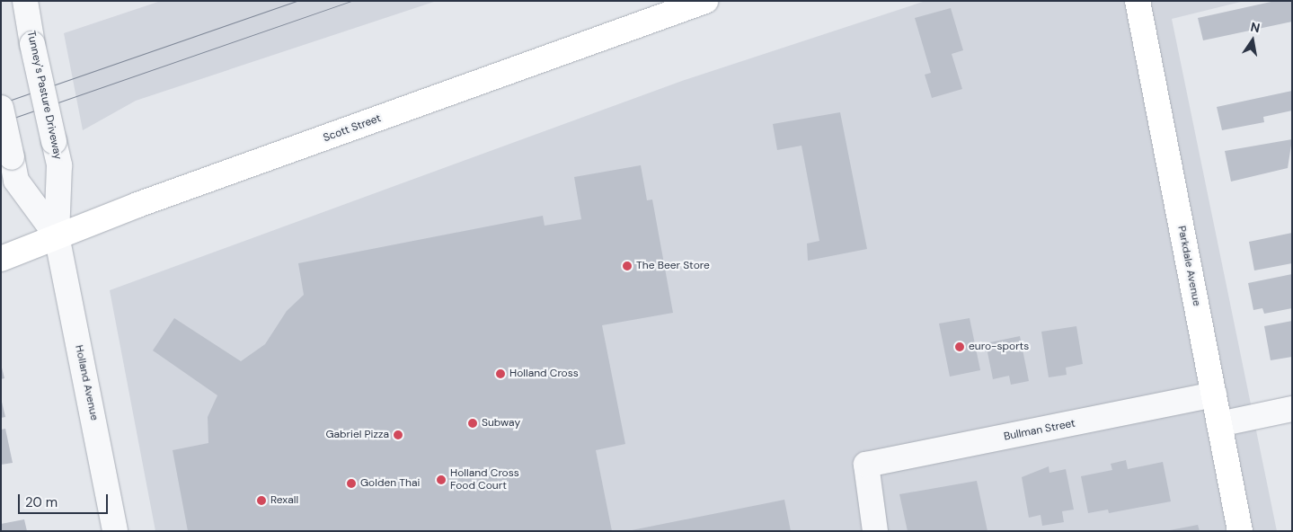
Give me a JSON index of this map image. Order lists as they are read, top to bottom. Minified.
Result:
{"streets":{"main road":["Scott Street","Parkdale Avenue"],"street":["Tunney's Pasture Driveway","Holland Avenue","Bullman Street"]},"crossings":[["Tunney's Pasture Driveway","Scott Street"],["Tunney's Pasture Driveway","Holland Avenue"],["Scott Street","Holland Avenue"],["Parkdale Avenue","Bullman Street"]],"places":["The Beer Store","euro-sports","Holland Cross","Subway","Gabriel Pizza","Holland Cross Food Court","Golden Thai","Rexall"],"scale_bar":"20 m","north":"top"}
